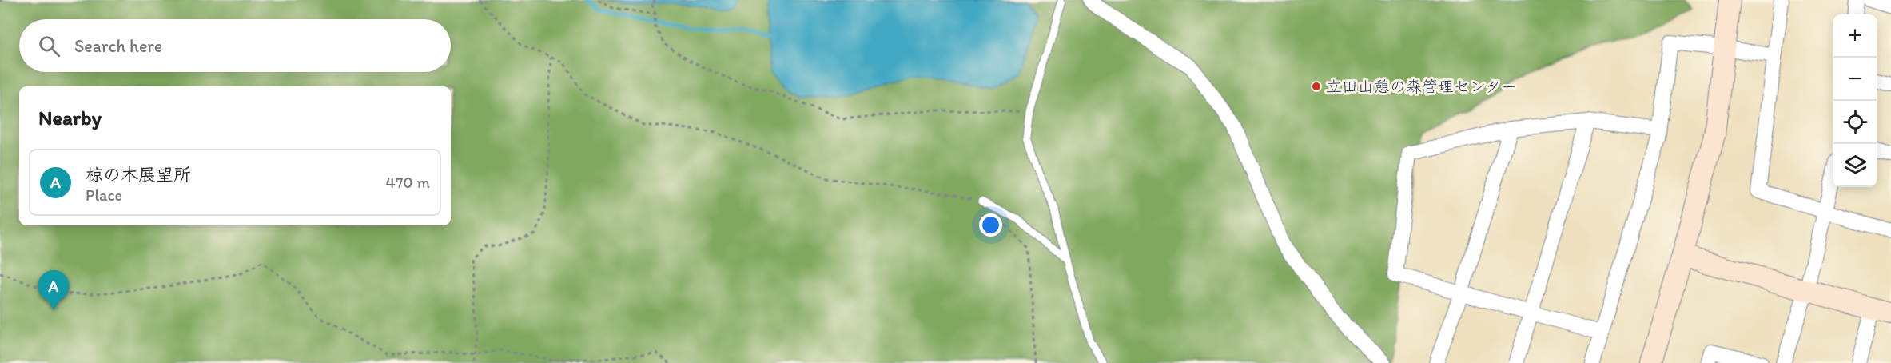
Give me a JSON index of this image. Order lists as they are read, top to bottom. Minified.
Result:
{"places":["立田山憩の森管理センター"],"page":{"map_buttons":["+","−"],"search":"Search here","heading":"Nearby","list":[{"mark":"A","name":"椋の木展望所","note":"Place","value":"470 m"}],"pins":"A"}}
